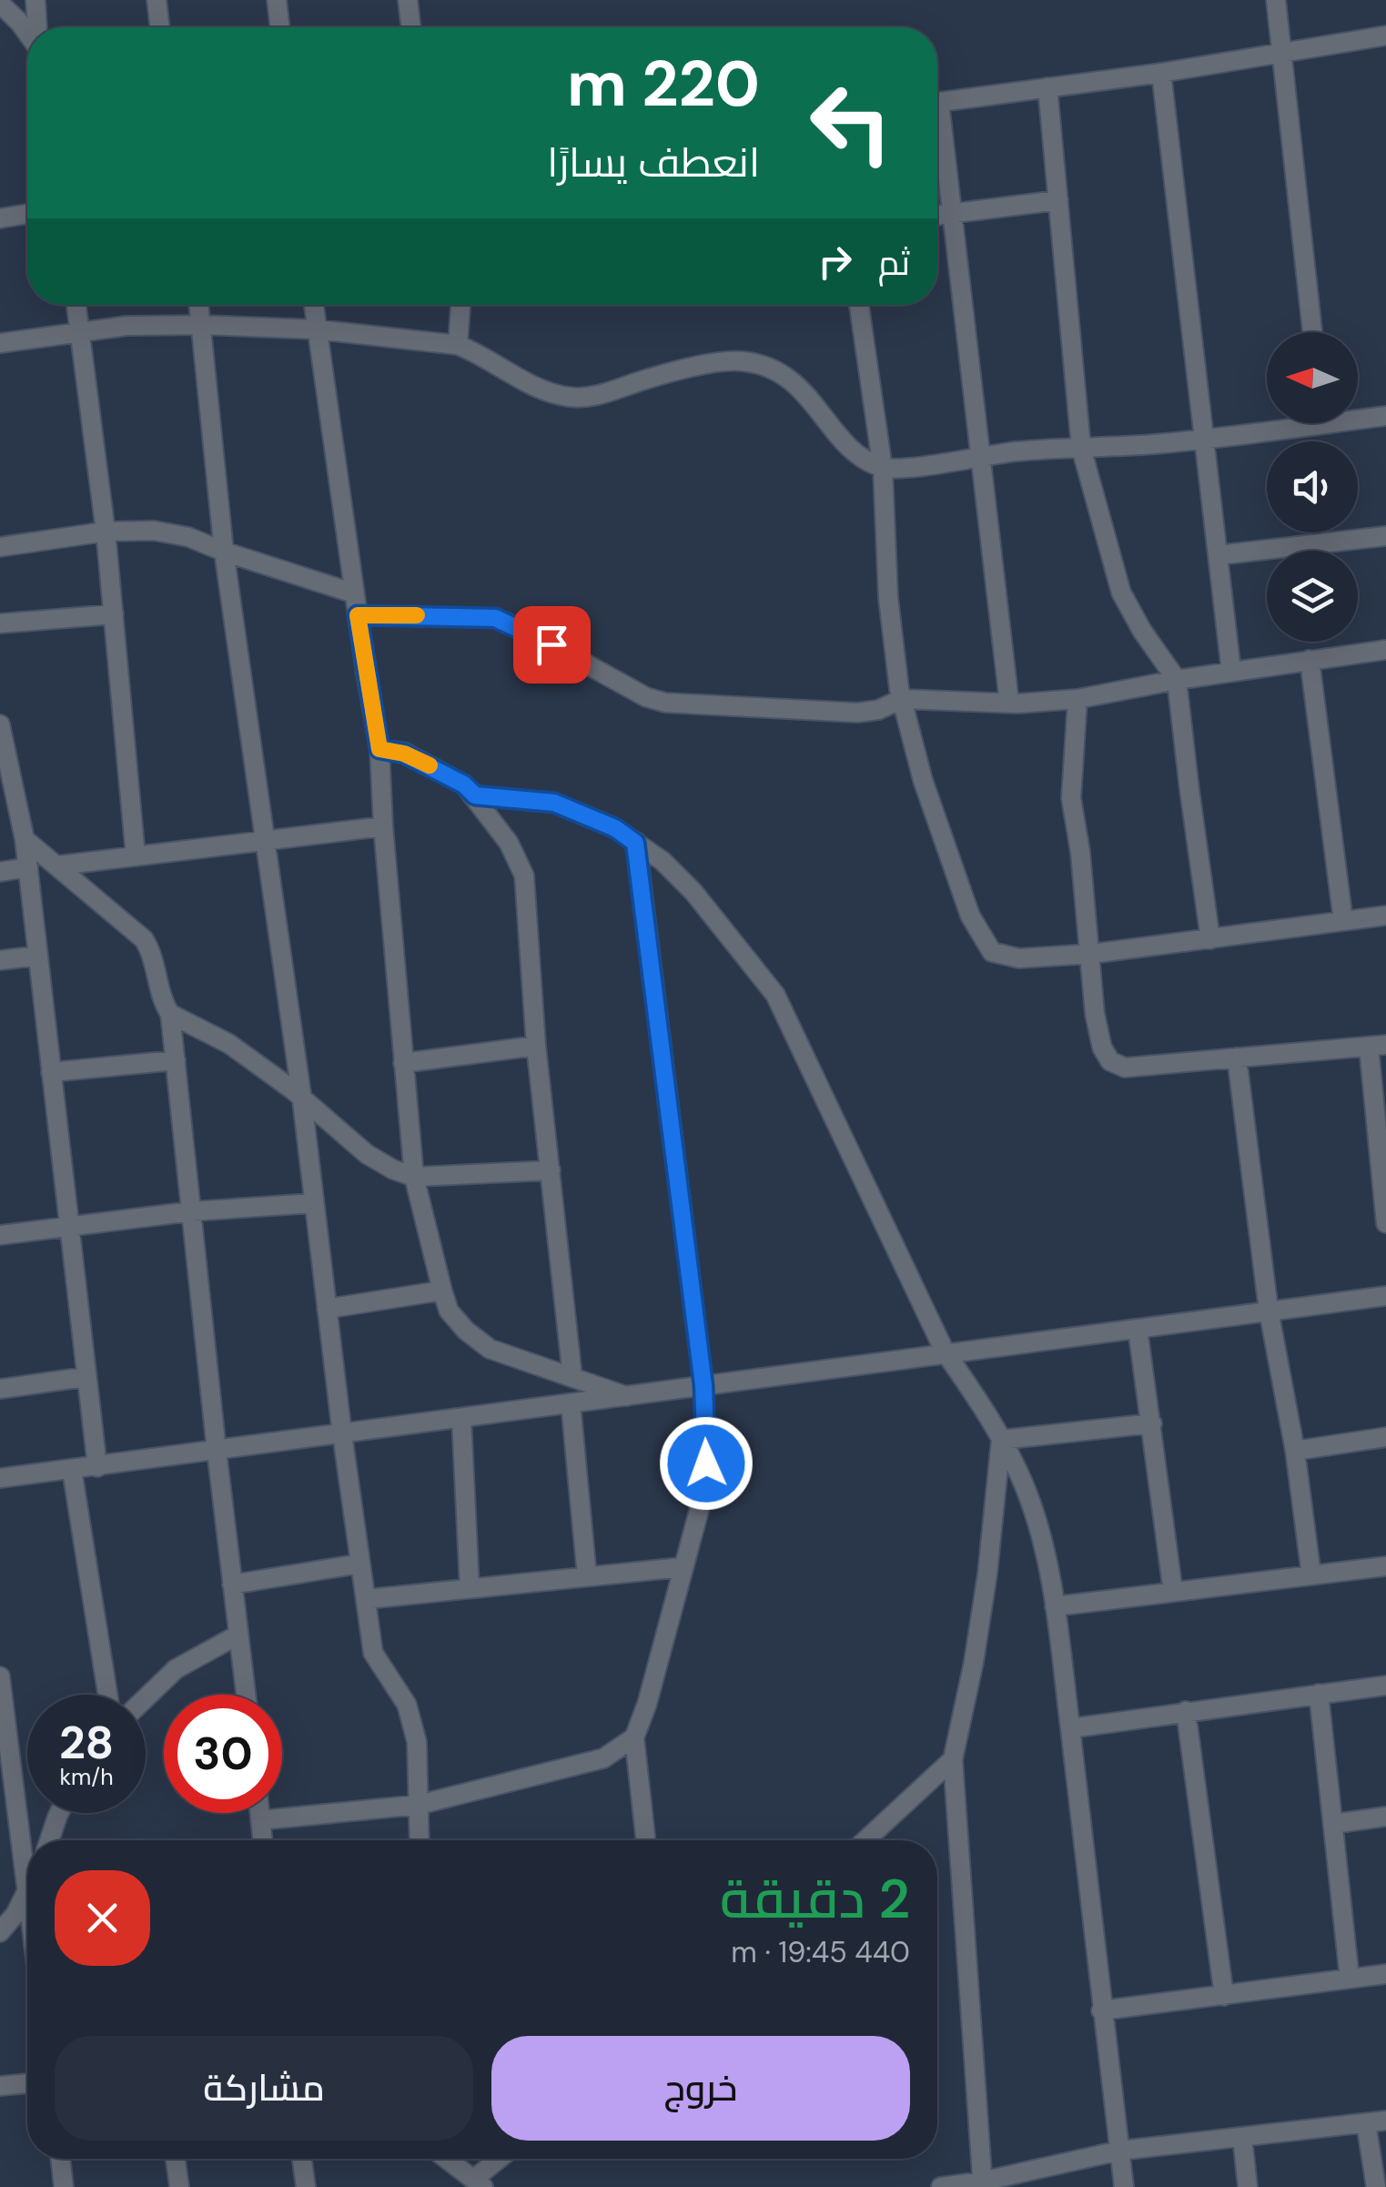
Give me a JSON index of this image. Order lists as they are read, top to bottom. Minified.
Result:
{"north":"left","page":{"turn":["220 m","انعطف يسارًا"],"then":"ثم","speed":"28 km/h","limit":"30","heading":["2 دقيقة","440 m · 19:45"],"buttons":["خروج","مشاركة"]}}
